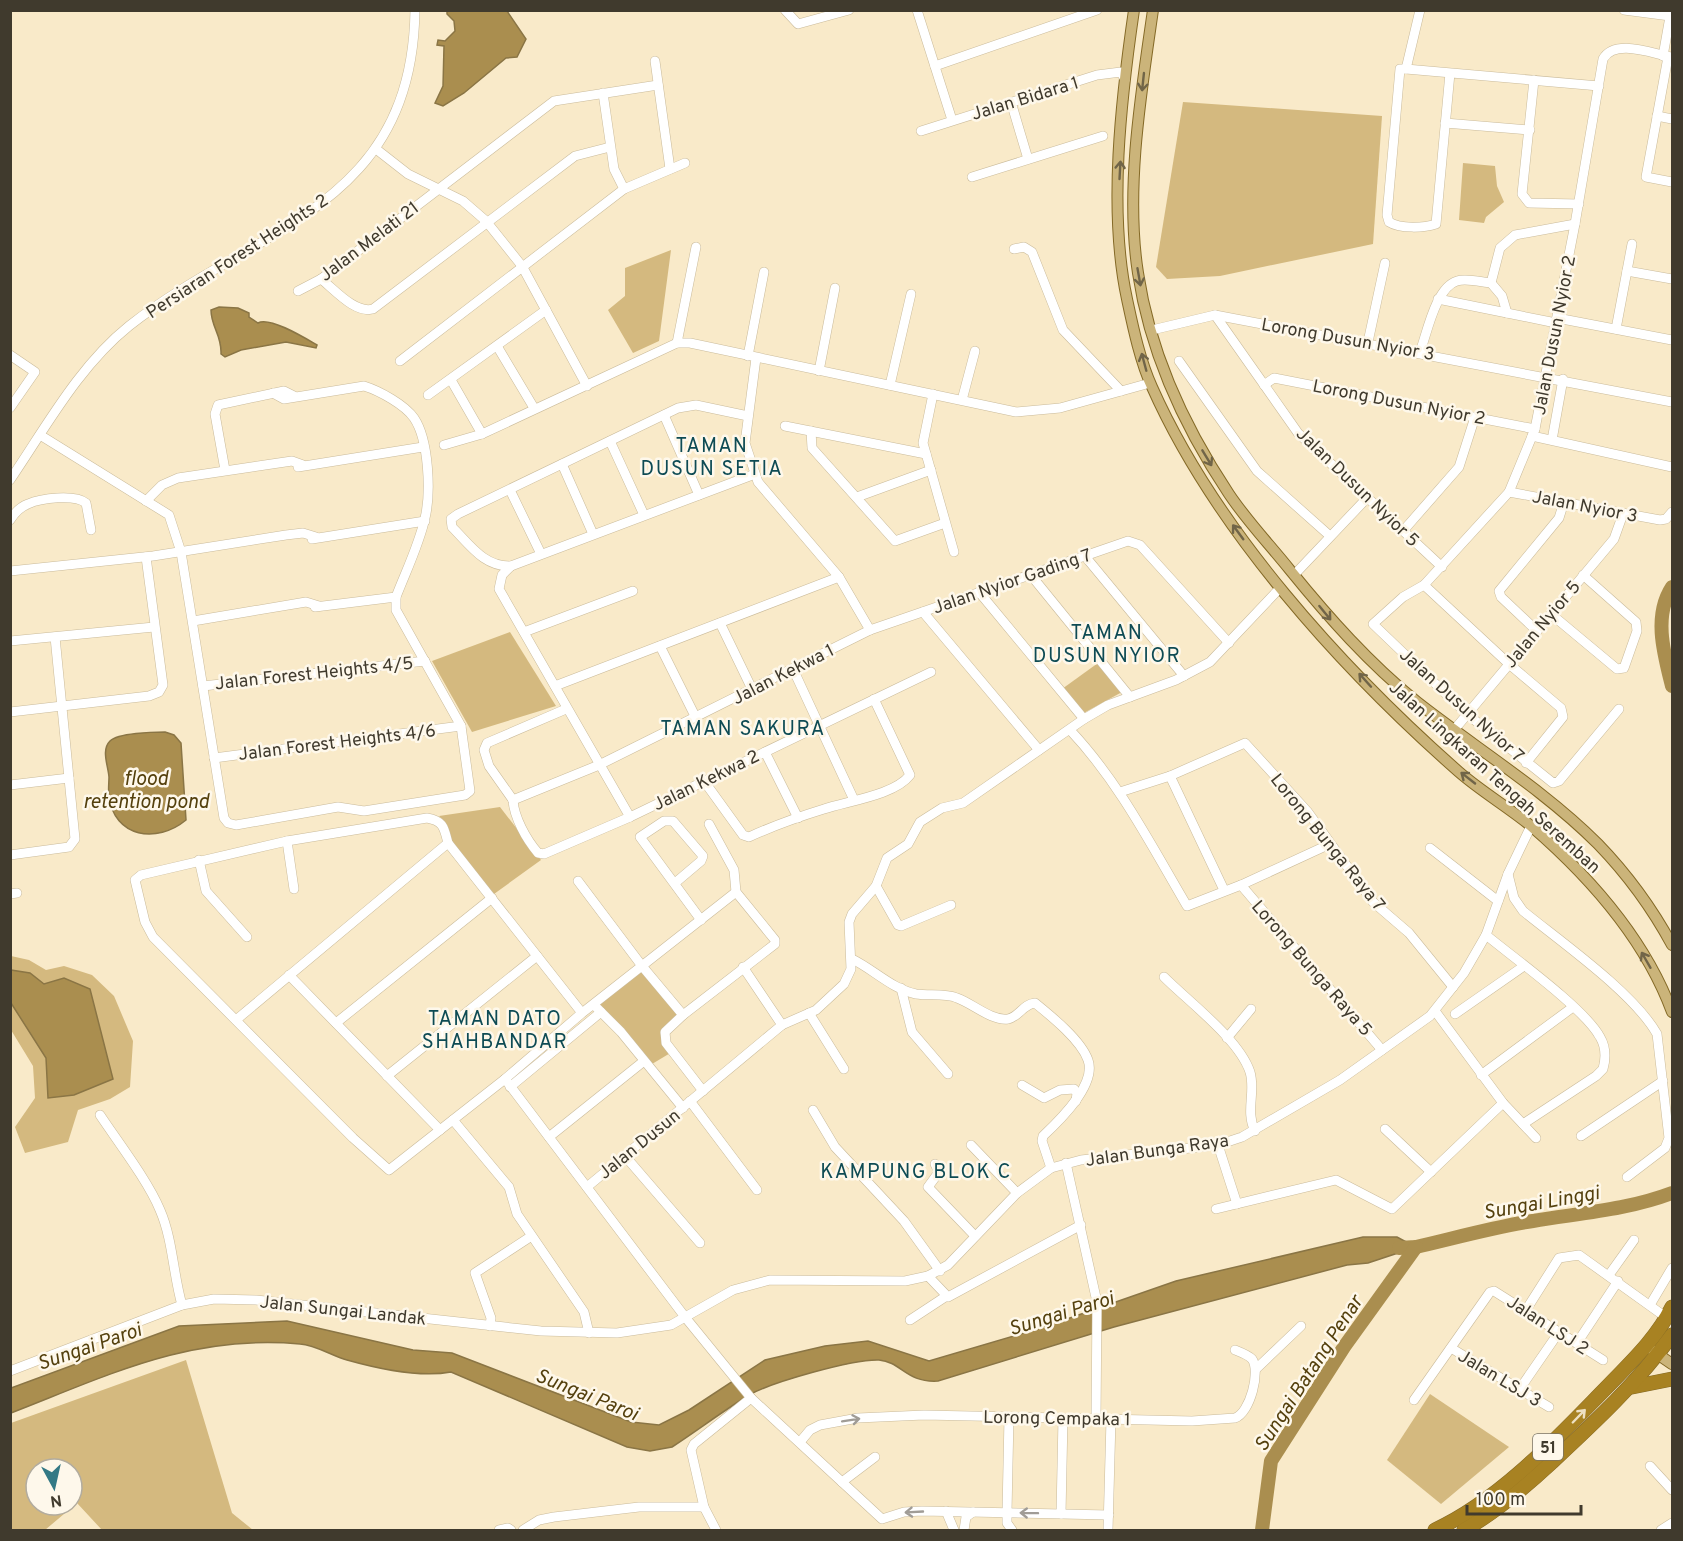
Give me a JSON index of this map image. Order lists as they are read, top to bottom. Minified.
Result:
{"streets":{"highway":["51"],"main road":["Jalan Lingkaran Tengah Seremban"],"street":["Jalan Bidara 1","Jalan Melati 21","Persiaran Forest Heights 2","Jalan Dusun Nyior 2","Lorong Dusun Nyior 3","Lorong Dusun Nyior 2","Jalan Dusun Nyior 5","Jalan Nyior 3","Jalan Nyior Gading 7","Jalan Nyior 5","Jalan Forest Heights 4/5","Jalan Kekwa 1","Jalan Dusun Nyior 7","Jalan Forest Heights 4/6","Jalan Kekwa 2","Lorong Bunga Raya 7","Lorong Bunga Raya 5","Jalan Dusun","Jalan Bunga Raya","Jalan Sungai Landak","Jalan LSJ 2","Jalan LSJ 3","Lorong Cempaka 1"]},"crossings":[["Jalan Bidara 1","Jalan Lingkaran Tengah Seremban"],["Jalan Dusun Nyior 2","Lorong Dusun Nyior 3"],["Jalan Dusun Nyior 2","Lorong Dusun Nyior 2"],["Jalan Dusun Nyior 2","Jalan Dusun Nyior 5"],["Jalan Dusun Nyior 2","Jalan Nyior 3"],["Jalan Dusun Nyior 2","Jalan Dusun Nyior 7"],["Lorong Dusun Nyior 3","Jalan Dusun Nyior 5"],["Lorong Dusun Nyior 3","Jalan Lingkaran Tengah Seremban"],["Lorong Dusun Nyior 2","Jalan Dusun Nyior 5"],["Jalan Nyior 3","Jalan Nyior 5"],["Jalan Nyior Gading 7","Jalan Kekwa 1"],["Jalan Nyior 5","Jalan Dusun Nyior 7"],["Jalan Nyior 5","Jalan Lingkaran Tengah Seremban"],["Jalan Kekwa 1","Jalan Kekwa 2"],["Jalan Lingkaran Tengah Seremban","Jalan Bunga Raya"],["Lorong Bunga Raya 7","Jalan Bunga Raya"],["Lorong Bunga Raya 5","Jalan Bunga Raya"],["Jalan Bunga Raya","Jalan Sungai Landak"],["Jalan LSJ 2","Jalan LSJ 3"]],"one_way":["Lorong Cempaka 1"],"districts":["TAMAN DUSUN SETIA","TAMAN DUSUN NYIOR","TAMAN SAKURA","TAMAN DATO SHAHBANDAR","KAMPUNG BLOK C"],"water":["flood retention pond","Sungai Linggi","Sungai Paroi","Sungai Batang Penar"],"scale_bar":"100 m","north":"bottom"}
